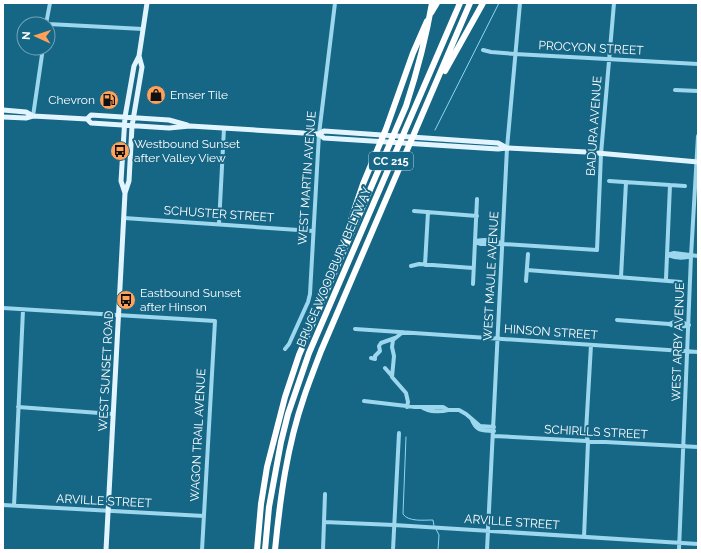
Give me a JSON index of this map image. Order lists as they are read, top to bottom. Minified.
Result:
{"streets":{"highway":["CC 215","BRUCE WOODBURY BELTWAY"],"main road":["WEST SUNSET ROAD"],"street":["PROCYON STREET","BADURA AVENUE","WEST MARTIN AVENUE","SCHUSTER STREET","WEST MAULE AVENUE","HINSON STREET","WEST ARBY AVENUE","SCHIRLLS STREET","WAGON TRAIL AVENUE","ARVILLE STREET"]},"crossings":[["PROCYON STREET","BADURA AVENUE"],["PROCYON STREET","WEST MAULE AVENUE"],["BADURA AVENUE","WEST MAULE AVENUE"],["WEST MARTIN AVENUE","SCHUSTER STREET"],["SCHUSTER STREET","WEST SUNSET ROAD"],["WEST MAULE AVENUE","HINSON STREET"],["WEST MAULE AVENUE","SCHIRLLS STREET"],["WEST MAULE AVENUE","ARVILLE STREET"],["HINSON STREET","WEST ARBY AVENUE"],["WEST ARBY AVENUE","SCHIRLLS STREET"],["WEST ARBY AVENUE","ARVILLE STREET"],["WEST SUNSET ROAD","WAGON TRAIL AVENUE"],["WEST SUNSET ROAD","ARVILLE STREET"],["WAGON TRAIL AVENUE","ARVILLE STREET"]],"places":{"shop":["Emser Tile"],"fuel station":["Chevron"],"bus stop":["Westbound Sunset after Valley View","Eastbound Sunset after Hinson"]},"north":"left"}
